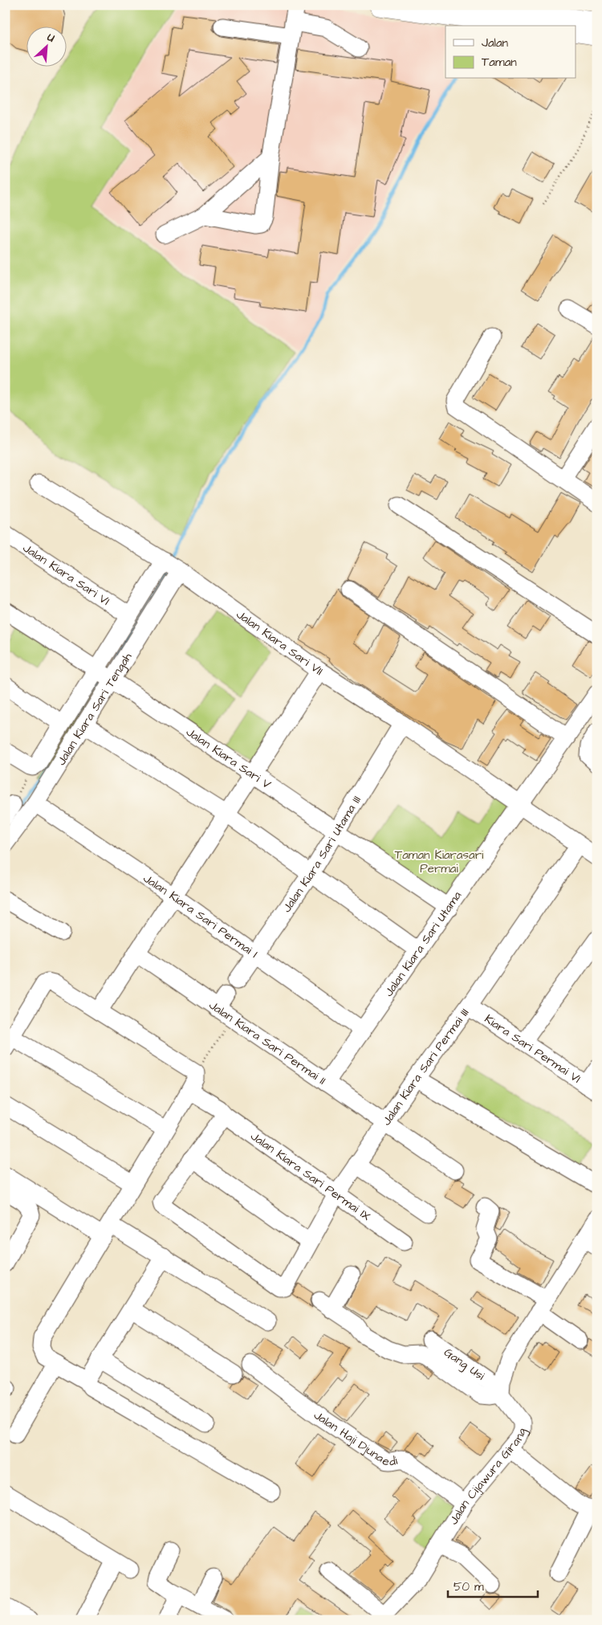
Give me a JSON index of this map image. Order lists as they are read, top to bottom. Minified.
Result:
{"streets":{"street":["Jalan Kiara Sari VI","Jalan Kiara Sari VII","Jalan Kiara Sari Tengah","Jalan Kiara Sari V","Jalan Kiara Sari Utama III","Jalan Kiara Sari Permai I","Jalan Kiara Sari Utama","Jalan Kiara Sari Permai II","Kiara Sari Permai VI","Jalan Kiara Sari Permai III","Jalan Kiara Sari Permai IX","Gang Usi","Jalan Haji Djunaedi","Jalan Cijawura Girang"]},"crossings":[["Jalan Kiara Sari VI","Jalan Kiara Sari Tengah"],["Jalan Kiara Sari VII","Jalan Kiara Sari Tengah"],["Jalan Kiara Sari VII","Jalan Kiara Sari Utama III"],["Jalan Kiara Sari VII","Jalan Kiara Sari Utama"],["Jalan Kiara Sari VII","Jalan Kiara Sari Permai III"],["Jalan Kiara Sari Tengah","Jalan Kiara Sari V"],["Jalan Kiara Sari Tengah","Jalan Kiara Sari Permai I"],["Jalan Kiara Sari V","Jalan Kiara Sari Utama III"],["Jalan Kiara Sari V","Jalan Kiara Sari Utama"],["Jalan Kiara Sari Utama III","Jalan Kiara Sari Permai I"],["Jalan Kiara Sari Permai I","Jalan Kiara Sari Utama"],["Jalan Kiara Sari Utama","Jalan Kiara Sari Permai II"],["Jalan Kiara Sari Permai II","Jalan Kiara Sari Permai III"],["Kiara Sari Permai VI","Jalan Kiara Sari Permai III"],["Jalan Kiara Sari Permai III","Jalan Kiara Sari Permai IX"],["Gang Usi","Jalan Cijawura Girang"],["Jalan Haji Djunaedi","Jalan Cijawura Girang"]],"parks":["Taman Kiarasari Permai"],"legend":["Jalan","Taman"],"scale_bar":"50 m","north":"top right"}
